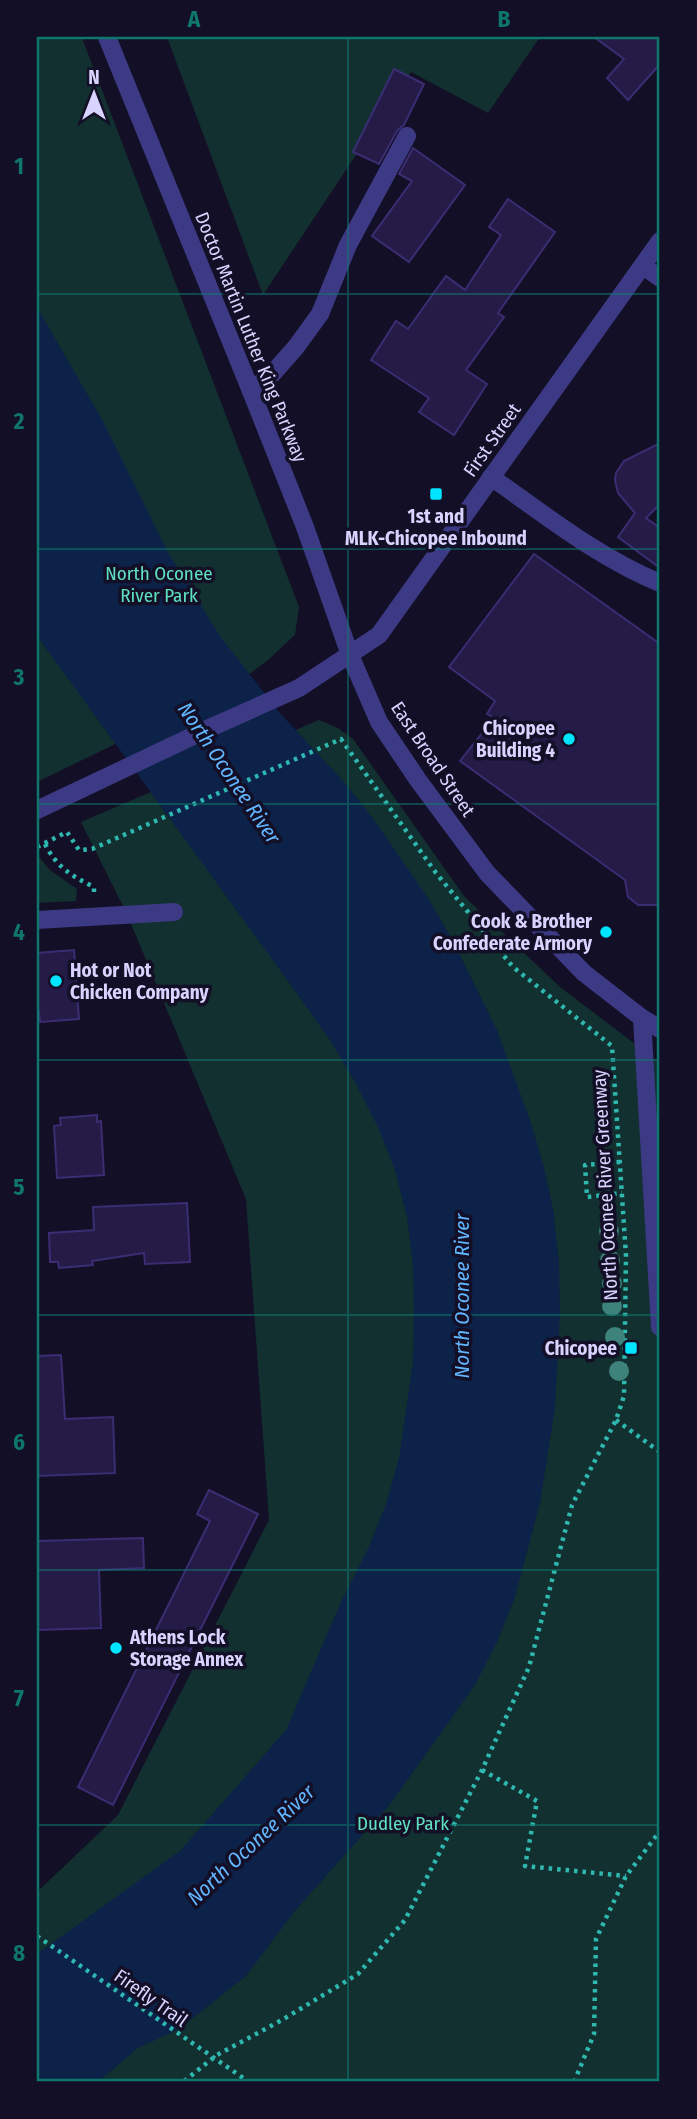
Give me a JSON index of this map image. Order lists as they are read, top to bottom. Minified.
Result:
{"streets":{"street":["Doctor Martin Luther King Parkway","First Street","East Broad Street"],"path":["North Oconee River Greenway","Firefly Trail"]},"crossings":[["Doctor Martin Luther King Parkway","First Street"],["Doctor Martin Luther King Parkway","East Broad Street"],["First Street","East Broad Street"]],"water":["North Oconee River"],"parks":["North Oconee River Park","Dudley Park"],"places":{"transit":["1st and MLK-Chicopee Inbound","Chicopee"],"other":["Chicopee Building 4","Cook & Brother Confederate Armory","Hot or Not Chicken Company","Athens Lock Storage Annex"]},"north":"top","grid":{"columns":["A","B"],"rows":["1","2","3","4","5","6","7","8"]}}
